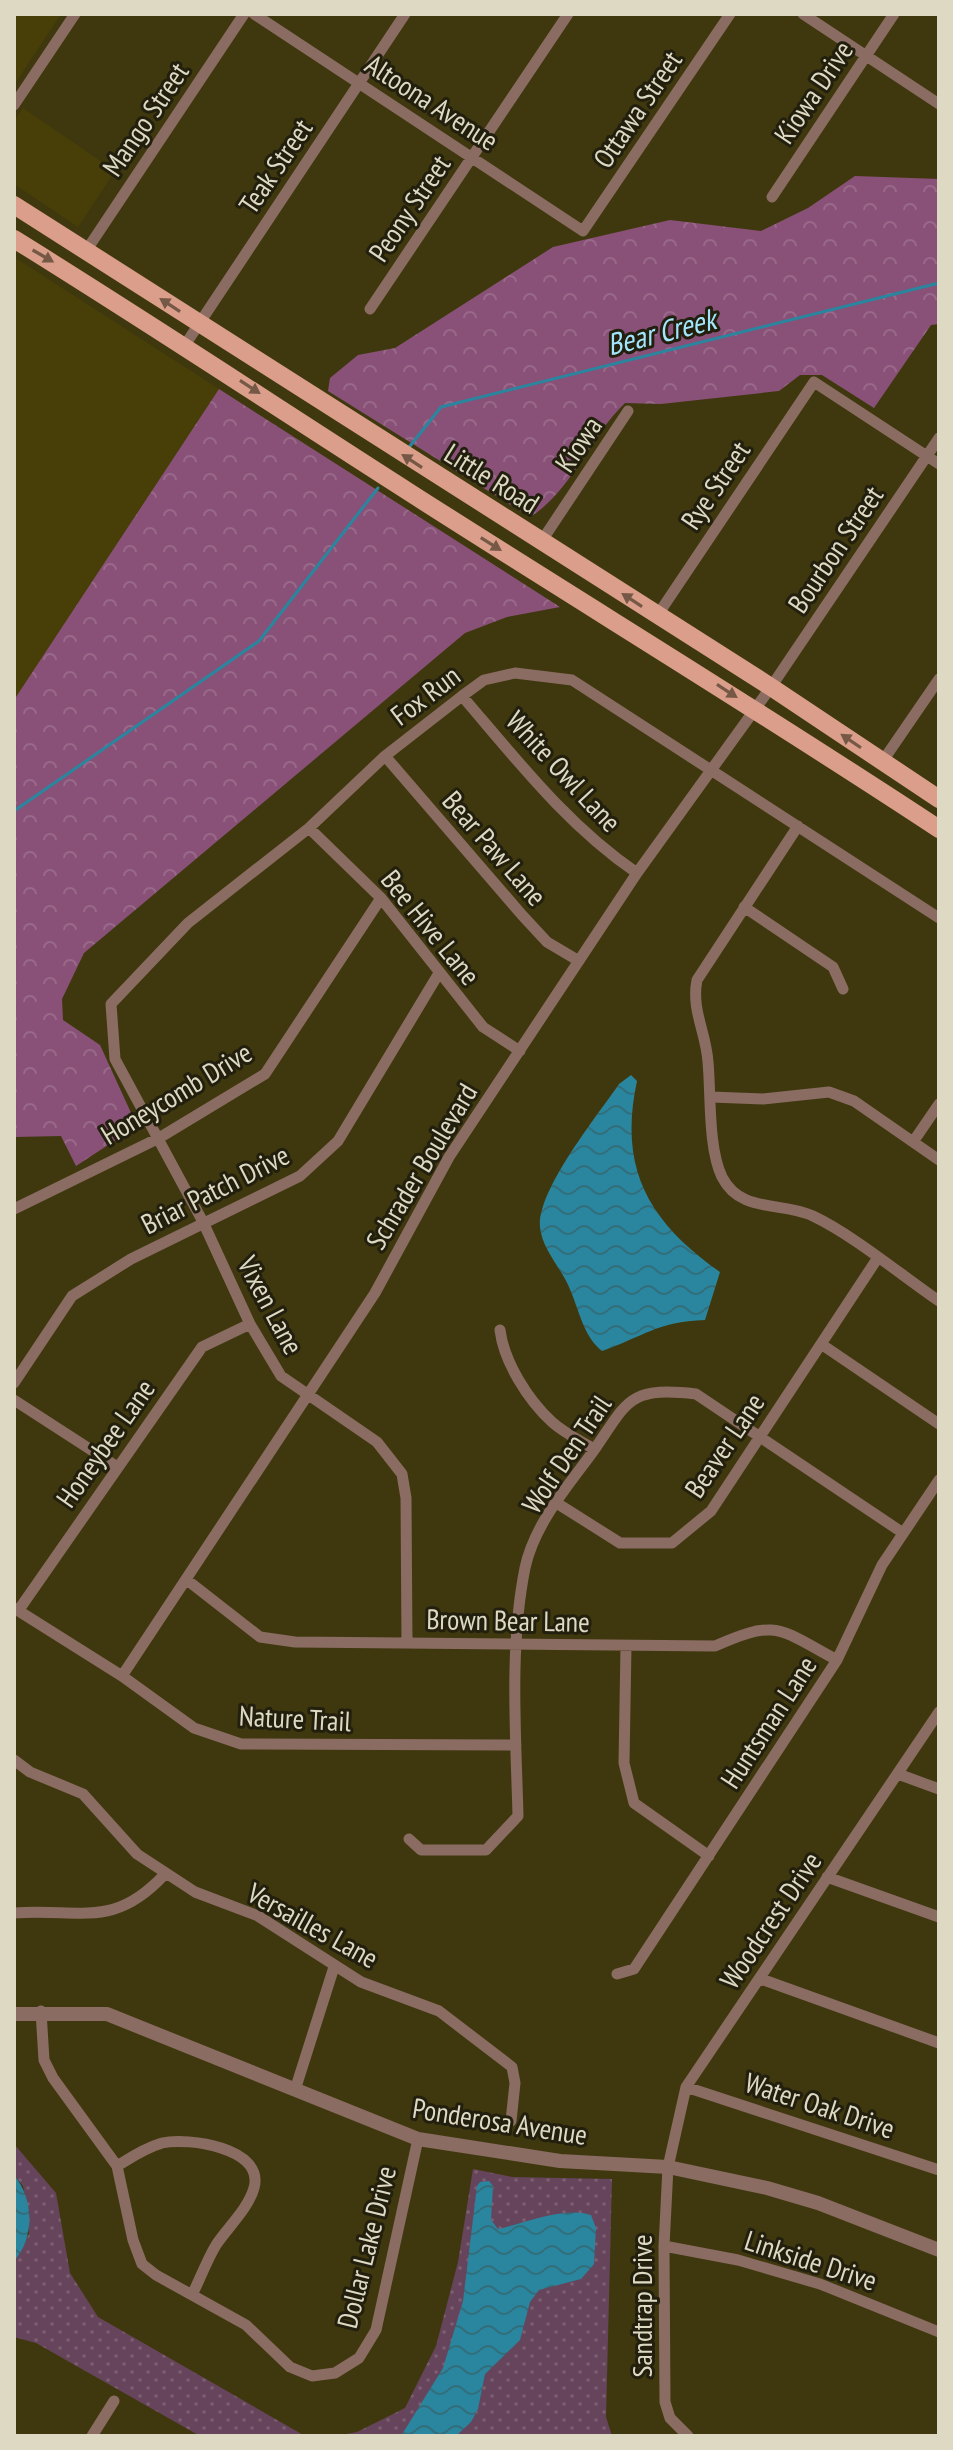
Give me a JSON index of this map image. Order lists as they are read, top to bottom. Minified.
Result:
{"streets":{"main road":["Little Road"],"street":["Kiowa Drive","Altoona Avenue","Ottawa Street","Mango Street","Teak Street","Peony Street","Kiowa","Rye Street","Bourbon Street","Fox Run","White Owl Lane","Bear Paw Lane","Bee Hive Lane","Honeycomb Drive","Schrader Boulevard","Briar Patch Drive","Vixen Lane","Honeybee Lane","Beaver Lane","Wolf Den Trail","Brown Bear Lane","Nature Trail","Huntsman Lane","Woodcrest Drive","Versailles Lane","Water Oak Drive","Ponderosa Avenue","Dollar Lake Drive","Linkside Drive","Sandtrap Drive"]},"crossings":[["Altoona Avenue","Ottawa Street"],["Altoona Avenue","Teak Street"],["Altoona Avenue","Peony Street"],["Mango Street","Little Road"],["Teak Street","Little Road"],["Kiowa","Little Road"],["Little Road","Rye Street"],["Little Road","Bourbon Street"],["Little Road","Schrader Boulevard"],["Rye Street","Bourbon Street"],["Bourbon Street","Schrader Boulevard"],["Fox Run","White Owl Lane"],["Fox Run","Bear Paw Lane"],["Fox Run","Bee Hive Lane"],["Fox Run","Schrader Boulevard"],["Fox Run","Vixen Lane"],["White Owl Lane","Schrader Boulevard"],["Bear Paw Lane","Schrader Boulevard"],["Bee Hive Lane","Honeycomb Drive"],["Bee Hive Lane","Schrader Boulevard"],["Bee Hive Lane","Briar Patch Drive"],["Honeycomb Drive","Vixen Lane"],["Schrader Boulevard","Vixen Lane"],["Schrader Boulevard","Brown Bear Lane"],["Schrader Boulevard","Nature Trail"],["Briar Patch Drive","Vixen Lane"],["Vixen Lane","Honeybee Lane"],["Vixen Lane","Brown Bear Lane"],["Honeybee Lane","Nature Trail"],["Beaver Lane","Wolf Den Trail"],["Wolf Den Trail","Brown Bear Lane"],["Wolf Den Trail","Nature Trail"],["Wolf Den Trail","Huntsman Lane"],["Brown Bear Lane","Huntsman Lane"],["Woodcrest Drive","Water Oak Drive"],["Woodcrest Drive","Ponderosa Avenue"],["Woodcrest Drive","Sandtrap Drive"],["Versailles Lane","Ponderosa Avenue"],["Ponderosa Avenue","Dollar Lake Drive"],["Ponderosa Avenue","Sandtrap Drive"],["Linkside Drive","Sandtrap Drive"]],"water":["Bear Creek"]}
